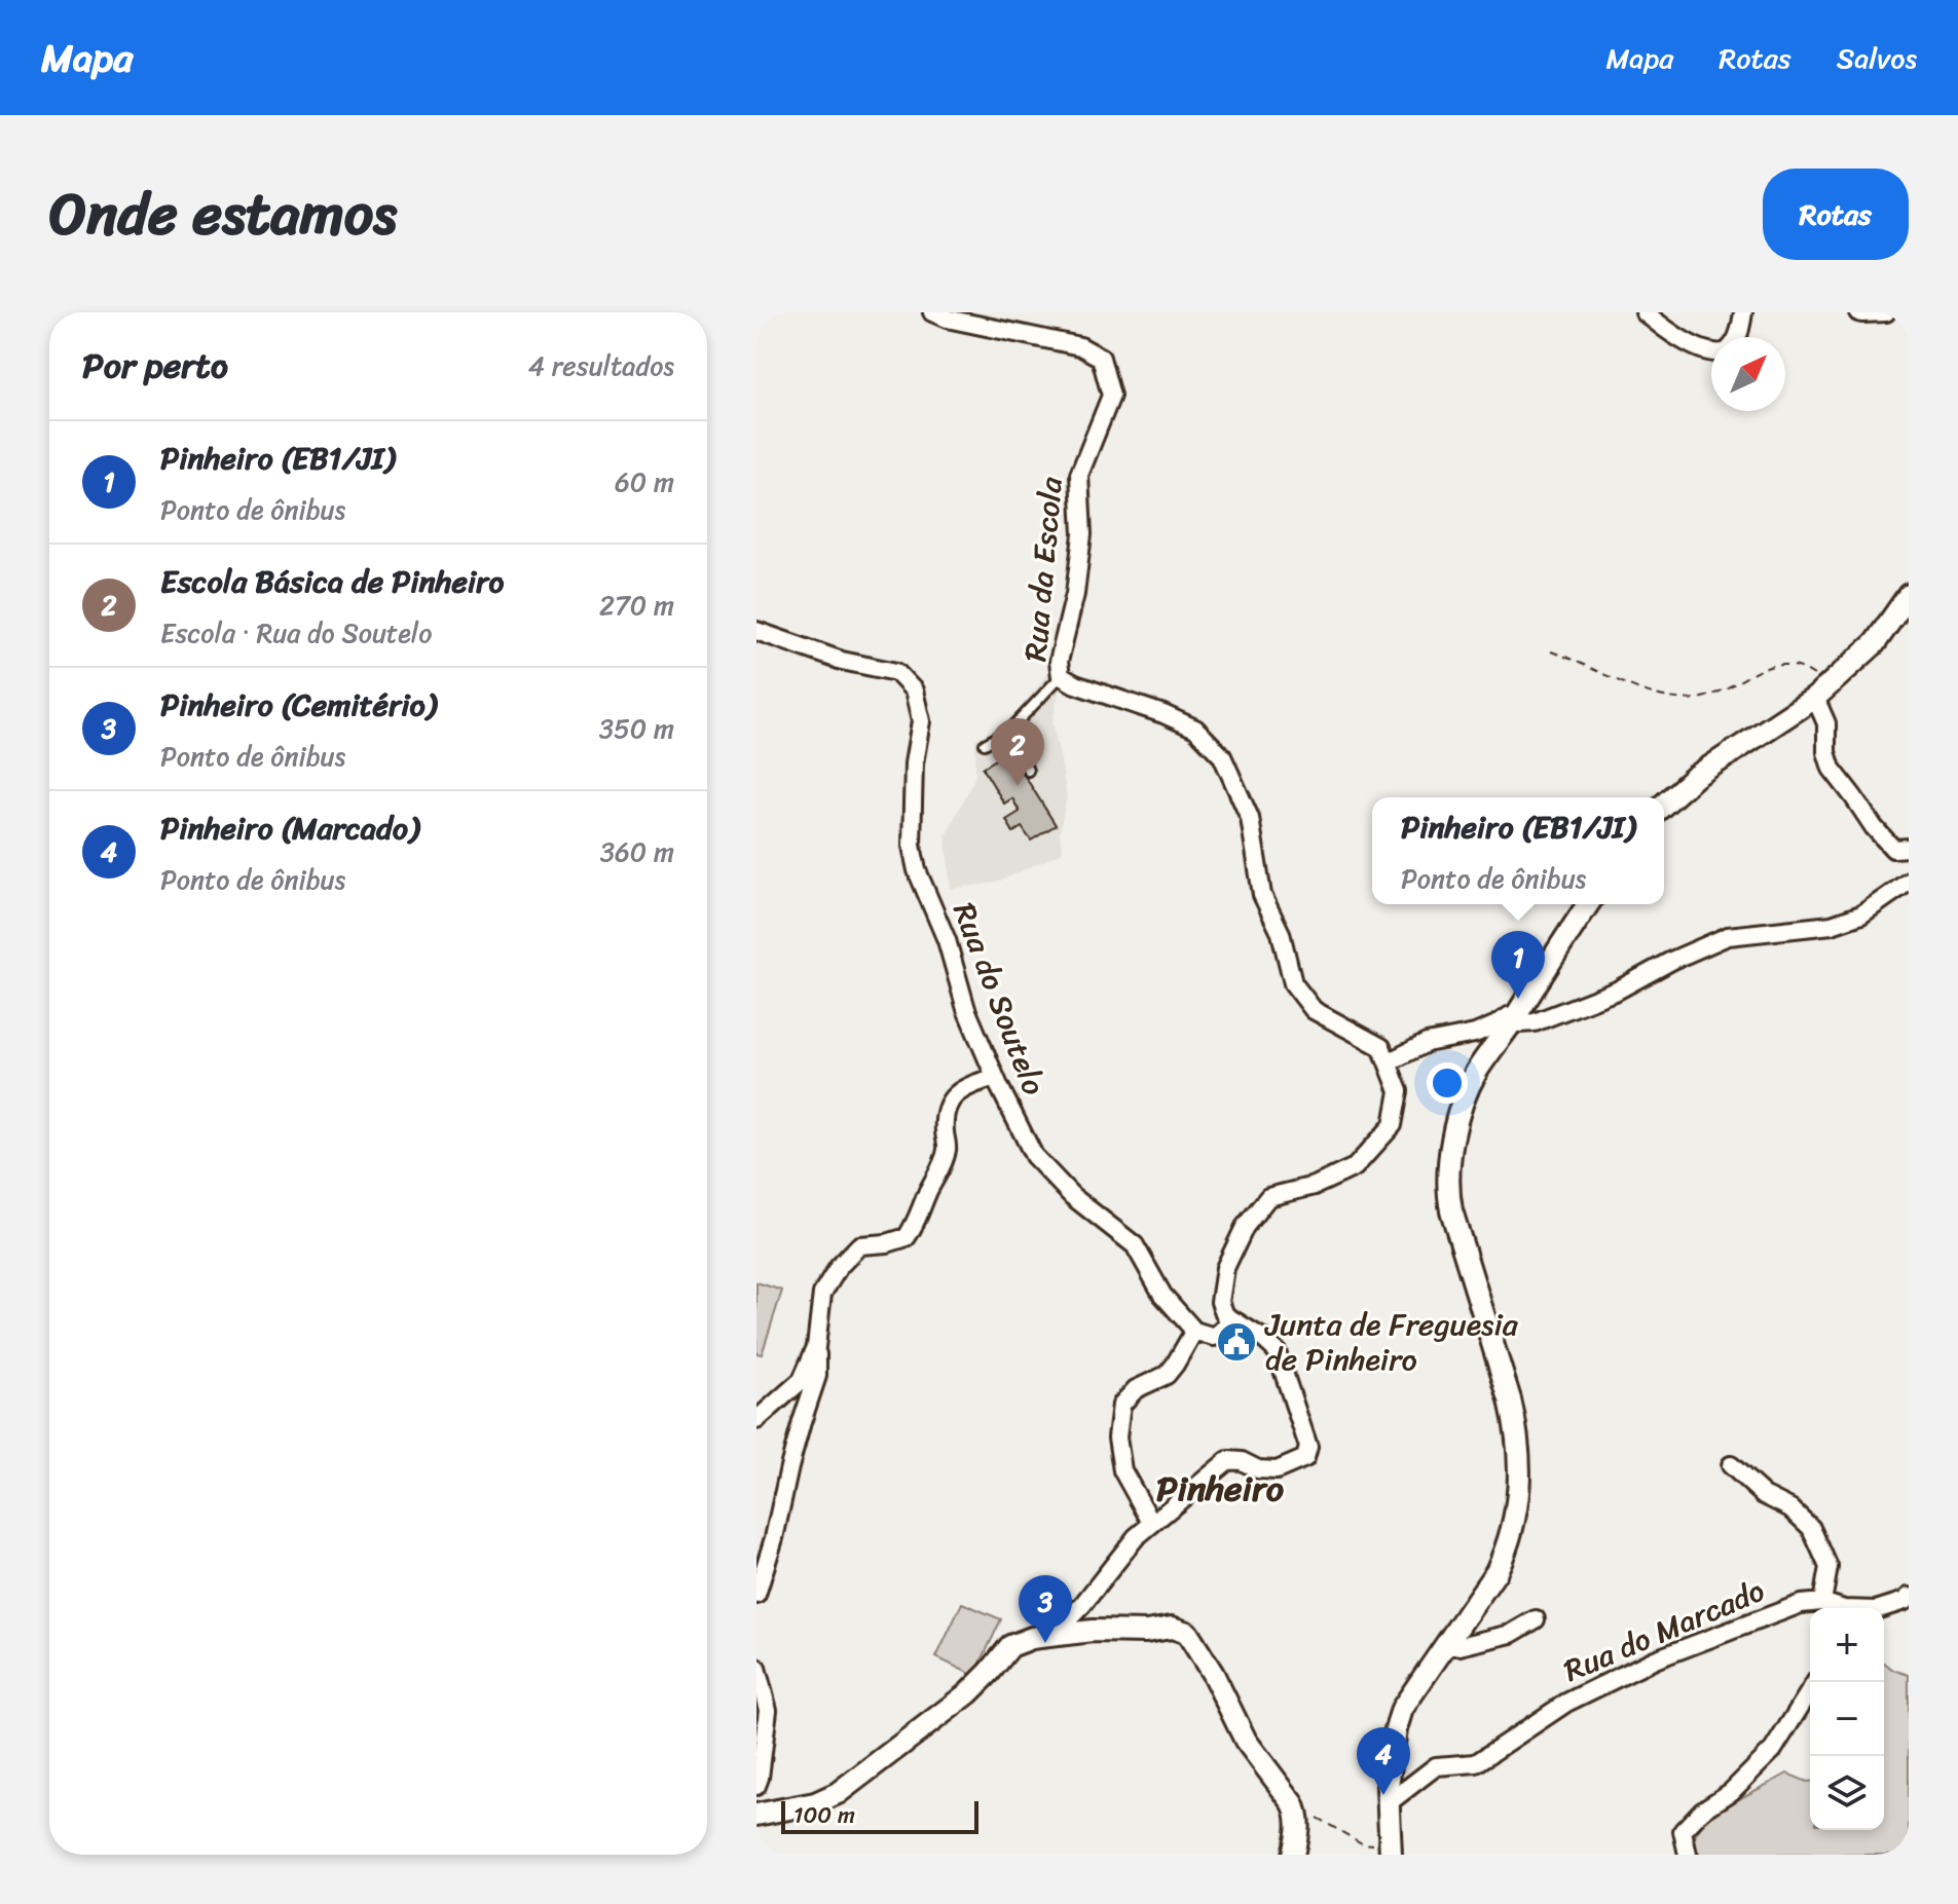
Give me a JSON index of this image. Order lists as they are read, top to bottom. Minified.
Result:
{"streets":{"street":["Rua da Escola","Rua do Soutelo","Rua do Marcado"]},"districts":["Pinheiro"],"places":{"public building":["Junta de Freguesia de Pinheiro"]},"scale_bar":"100 m","north":"top right","page":{"header":"Mapa","nav":["Mapa","Rotas","Salvos"],"title":"Onde estamos","buttons":"Rotas","heading":["Por perto","4 resultados"],"list":[{"mark":"1","name":"Pinheiro (EB1/JI)","note":"Ponto de ônibus","value":"60 m"},{"mark":"2","name":"Escola Básica de Pinheiro","note":"Escola · Rua do Soutelo","value":"270 m"},{"mark":"3","name":"Pinheiro (Cemitério)","note":"Ponto de ônibus","value":"350 m"},{"mark":"4","name":"Pinheiro (Marcado)","note":"Ponto de ônibus","value":"360 m"}],"pins":["2","1","3","4"],"popup":["Pinheiro (EB1/JI)","Ponto de ônibus"],"map_buttons":["+","−"],"scale":"100 m"}}
